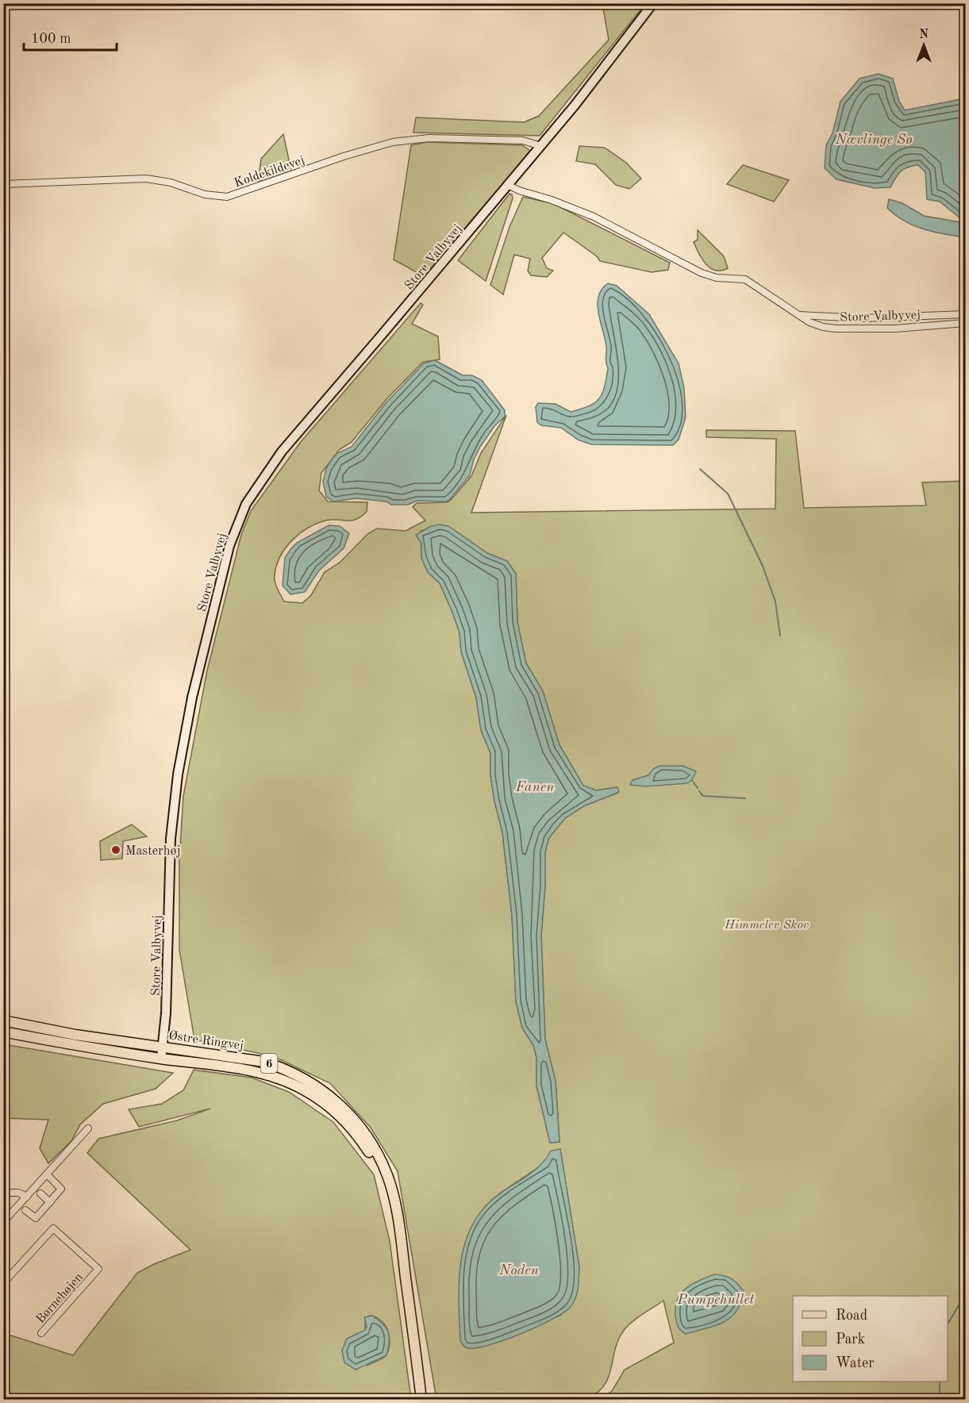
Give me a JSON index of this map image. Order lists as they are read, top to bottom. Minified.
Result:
{"streets":{"main road":["Østre Ringvej","6"],"street":["Koldekildevej","Store Valbyvej","Børnehøjen"]},"crossings":[["Koldekildevej","Store Valbyvej"],["Store Valbyvej","Østre Ringvej"]],"water":["Nævlinge Sø","Fanen","Noden","Pumpehullet"],"parks":["Himmelev Skov"],"places":["Masterhøj"],"legend":["Road","Park","Water"],"scale_bar":"100 m","north":"top"}
